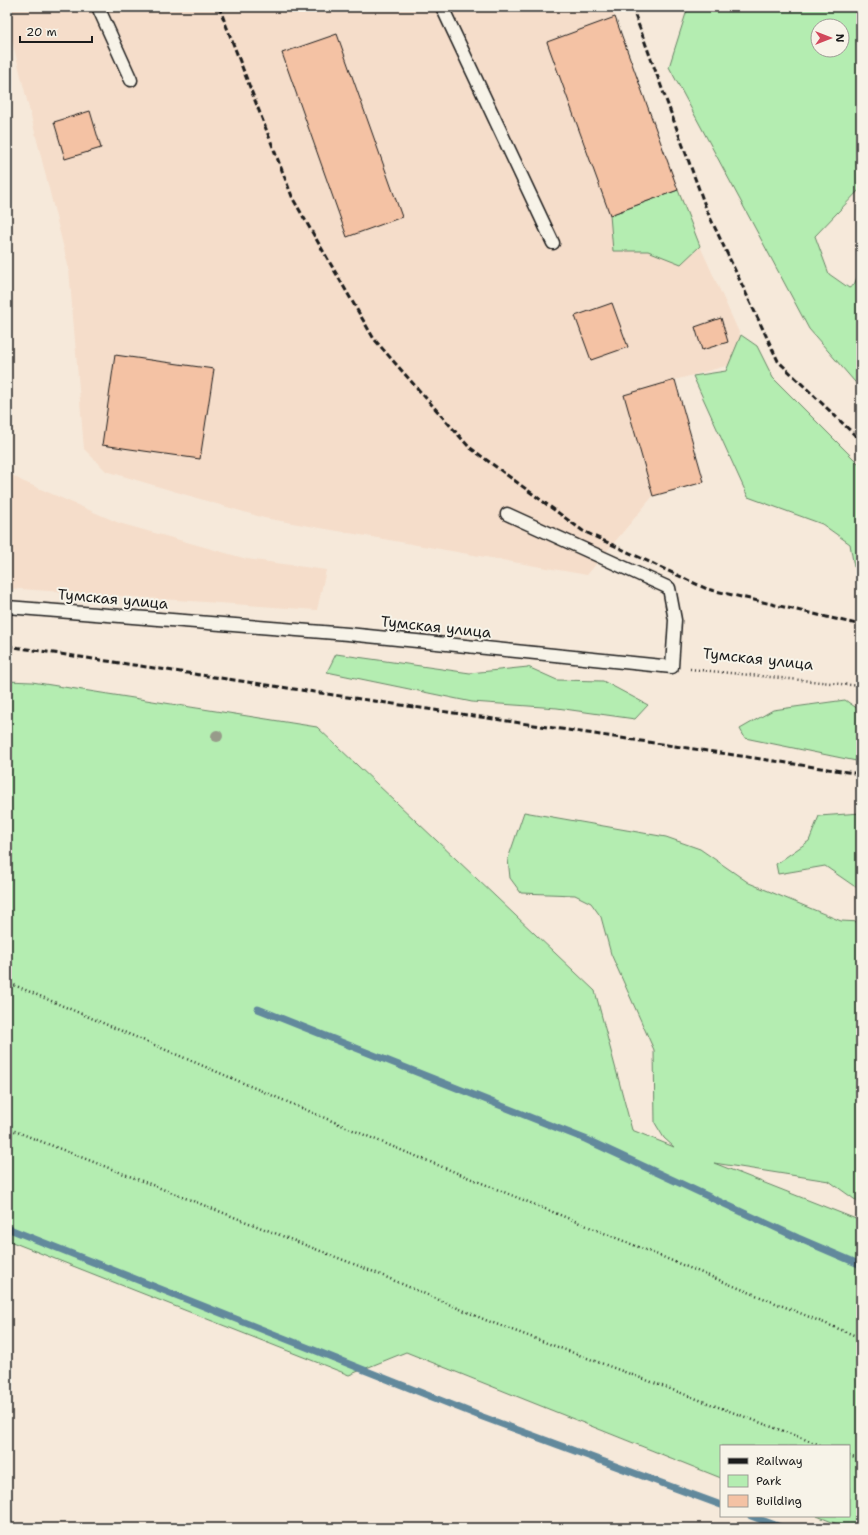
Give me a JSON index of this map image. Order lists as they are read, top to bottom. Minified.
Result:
{"streets":{"lane":["Тумская улица"]},"legend":["Railway","Park","Building"],"scale_bar":"20 m","north":"right"}
